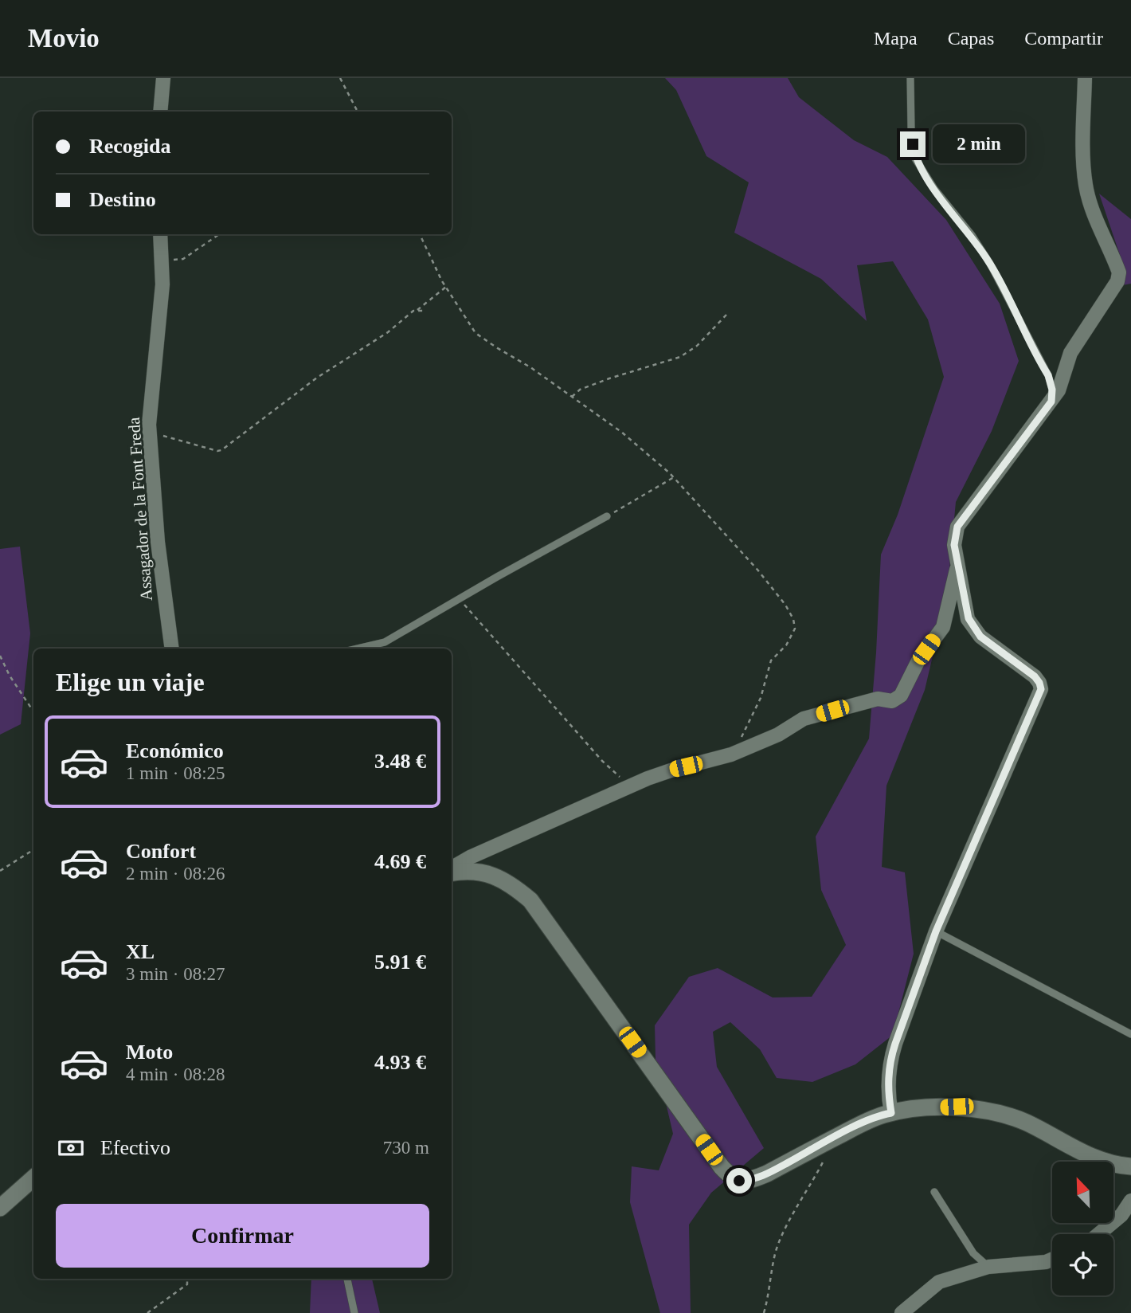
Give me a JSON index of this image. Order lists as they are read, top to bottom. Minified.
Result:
{"streets":{"street":["Assagador de la Font Freda"]},"north":"top left","page":{"header":"Movio","nav":["Mapa","Capas","Compartir"],"banner":["Recogida","Destino"],"bubble":"2 min","heading":"Elige un viaje","list":[{"name":"Económico","note":"1 min · 08:25","value":"3.48 €"},{"name":"Confort","note":"2 min · 08:26","value":"4.69 €"},{"name":"XL","note":"3 min · 08:27","value":"5.91 €"},{"name":"Moto","note":"4 min · 08:28","value":"4.93 €"}],"pay":["Efectivo","730 m"],"buttons":"Confirmar"}}
